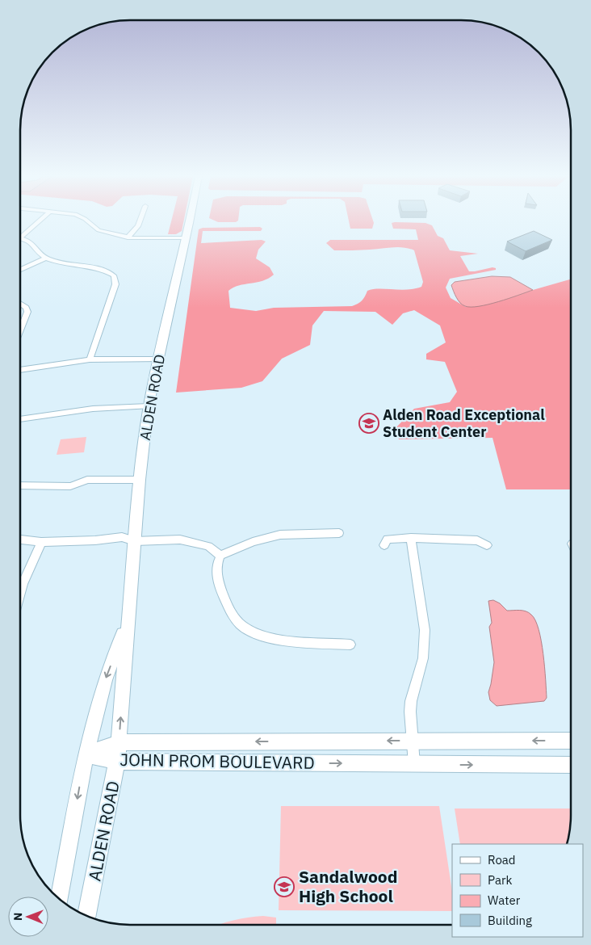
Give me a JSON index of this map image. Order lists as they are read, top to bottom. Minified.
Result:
{"streets":{"street":["ALDEN ROAD","JOHN PROM BOULEVARD"]},"crossings":[["ALDEN ROAD","JOHN PROM BOULEVARD"]],"places":{"school or university":["Alden Road Exceptional Student Center","Sandalwood High School"]},"legend":["Road","Park","Water","Building"],"north":"left"}
